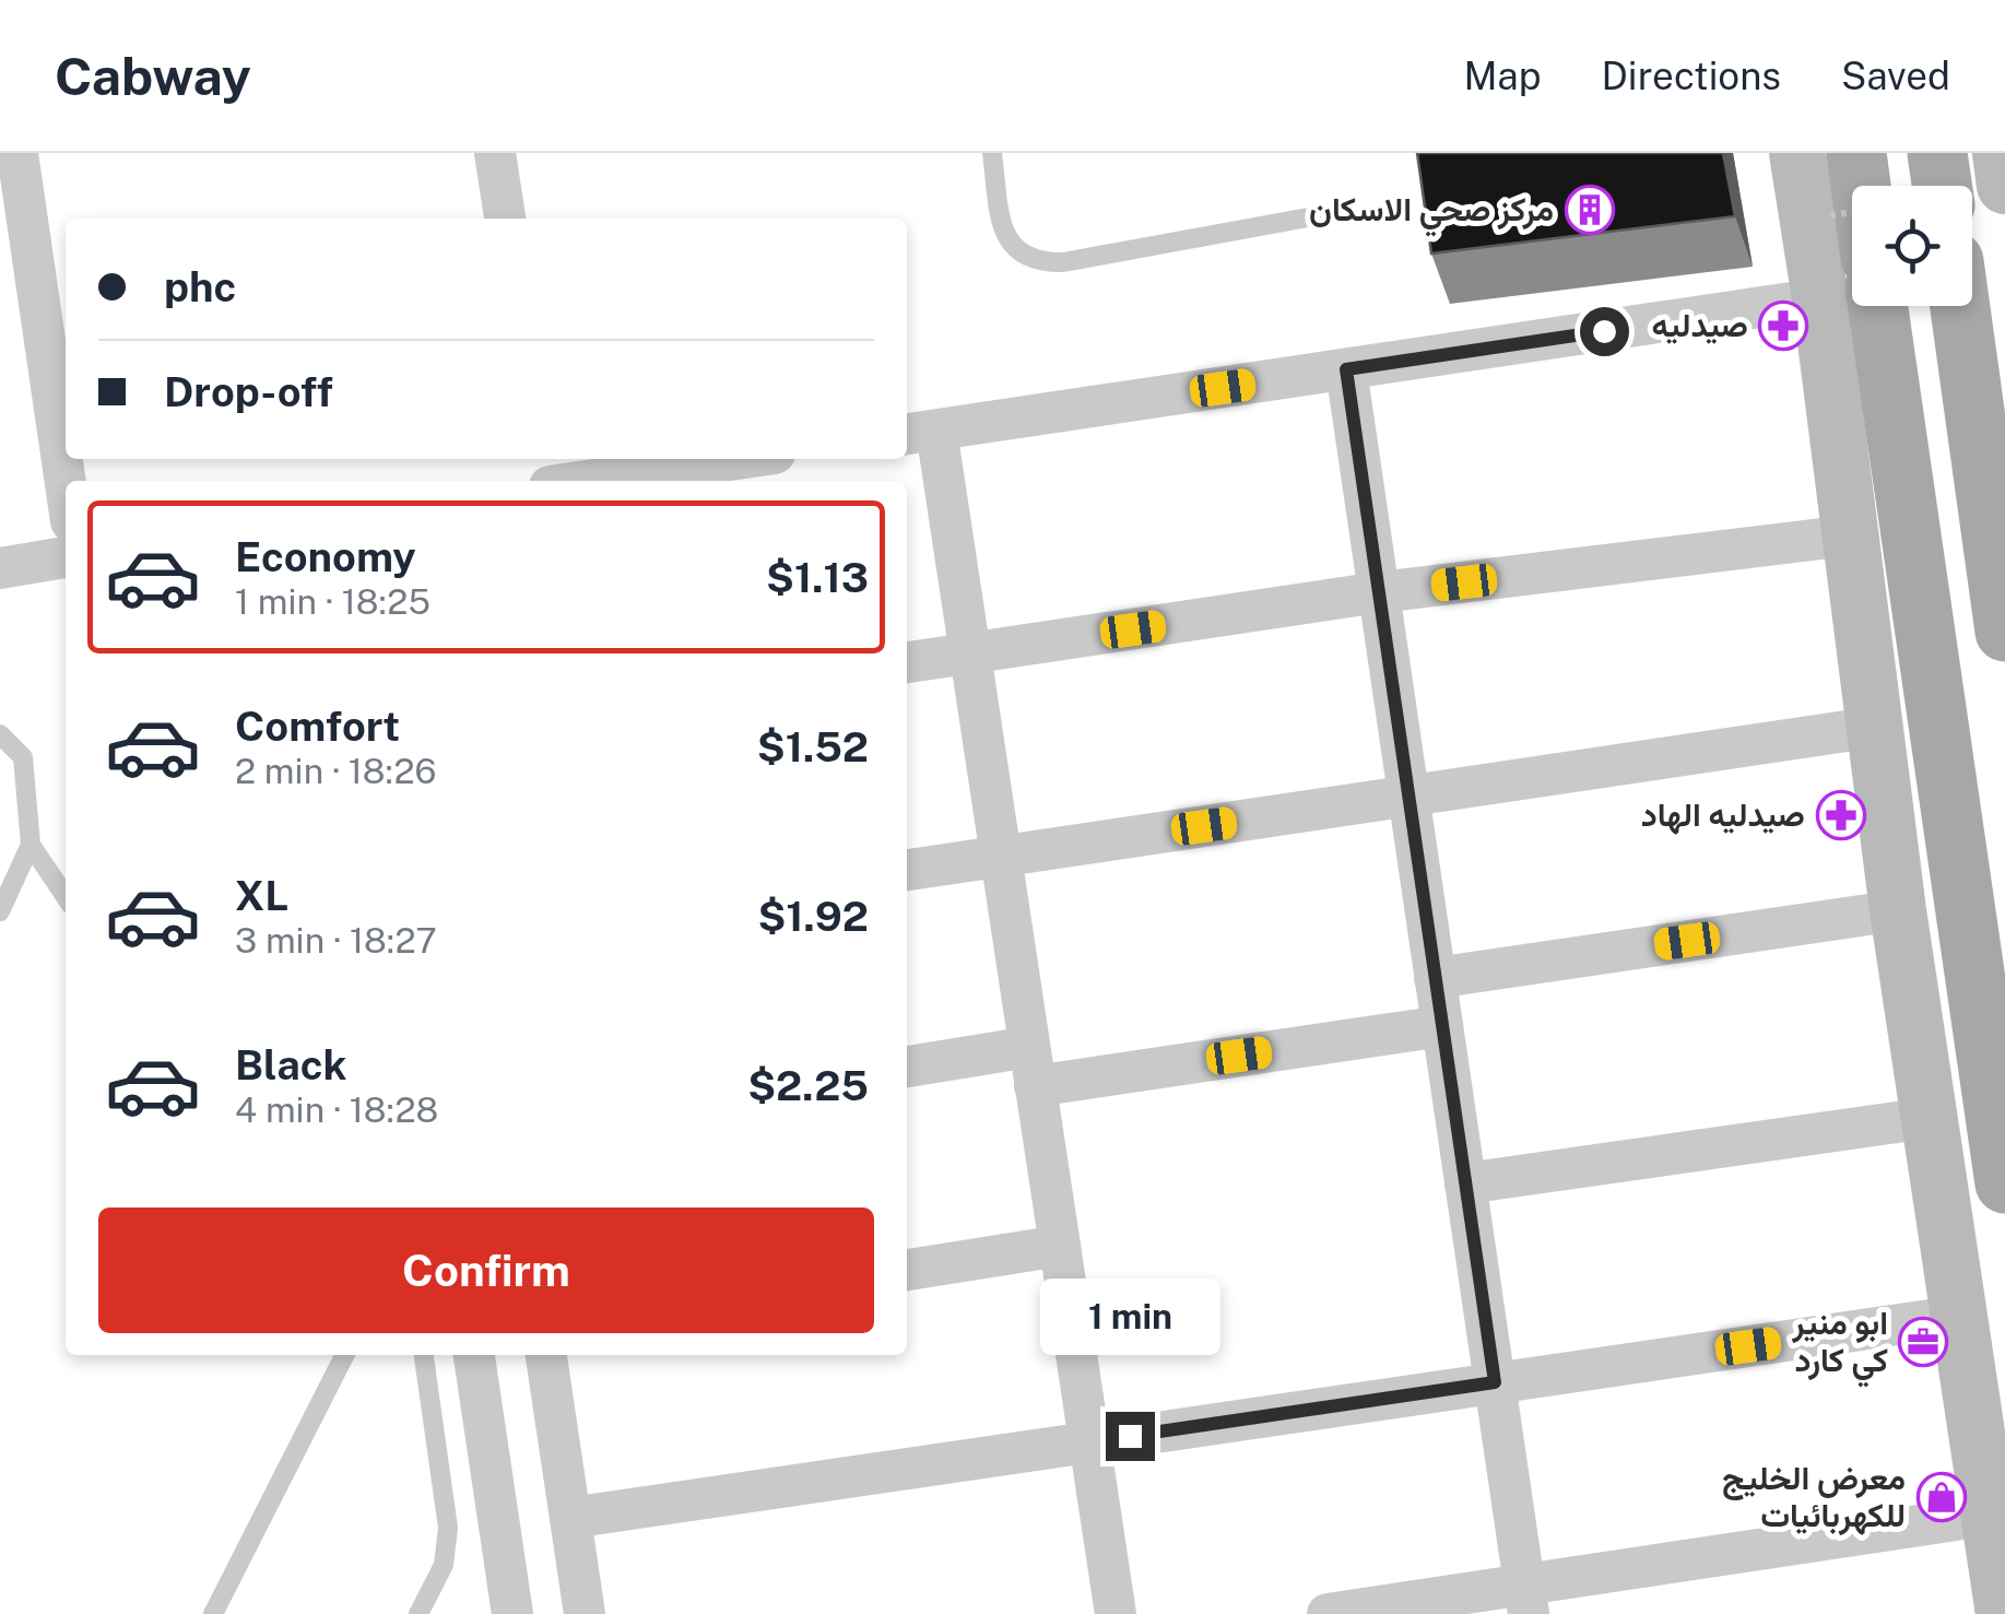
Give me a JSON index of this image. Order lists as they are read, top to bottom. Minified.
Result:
{"places":{"building":["مركز صحي الاسكان"],"pharmacy":["صيدليه","صيدليه الهاد"],"office":["ابو منير كي كارد"],"shop":["معرض الخليج للكهربائيات"]},"page":{"header":"Cabway","nav":["Map","Directions","Saved"],"banner":["phc","Drop-off"],"list":[{"name":"Economy","note":"1 min · 18:25","value":"$1.13"},{"name":"Comfort","note":"2 min · 18:26","value":"$1.52"},{"name":"XL","note":"3 min · 18:27","value":"$1.92"},{"name":"Black","note":"4 min · 18:28","value":"$2.25"}],"buttons":"Confirm","bubble":"1 min"}}
